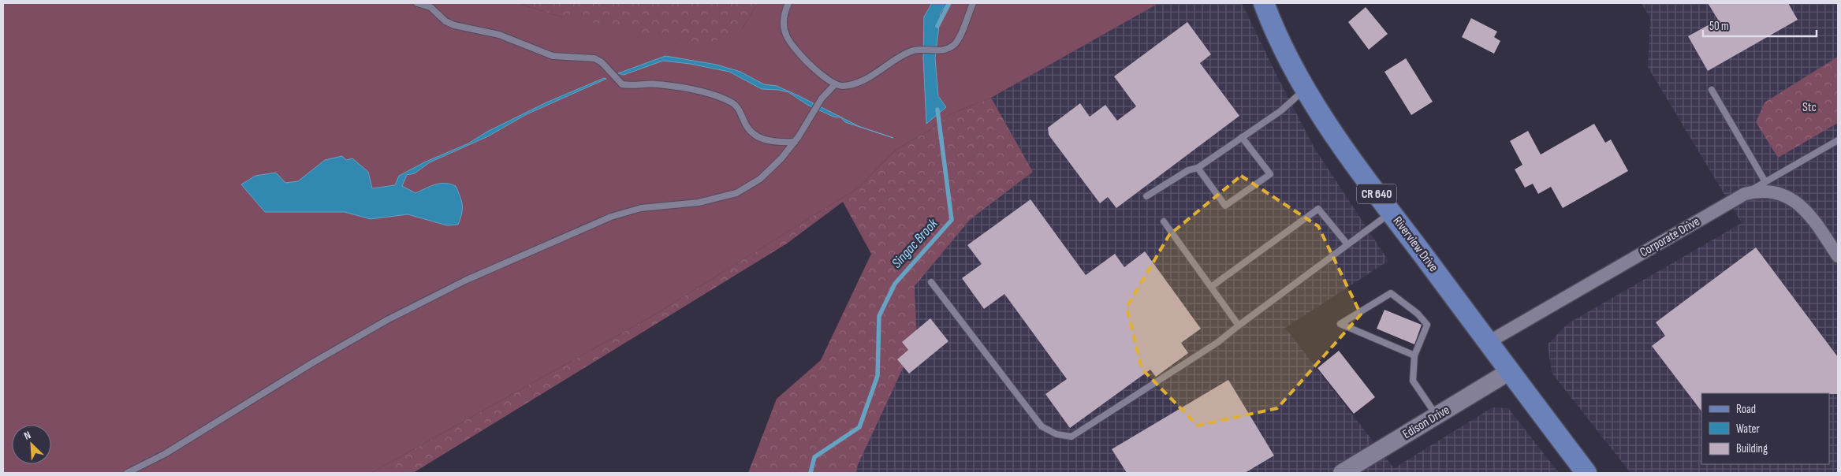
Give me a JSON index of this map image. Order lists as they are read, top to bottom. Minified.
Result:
{"streets":{"main road":["CR 640","Riverview Drive","Edison Drive"],"street":["Corporate Drive"]},"crossings":[["Corporate Drive","Riverview Drive"],["Riverview Drive","Edison Drive"]],"water":["Singac Brook"],"parks":["Stc"],"legend":["Road","Water","Building"],"scale_bar":"50 m","north":"top left"}
